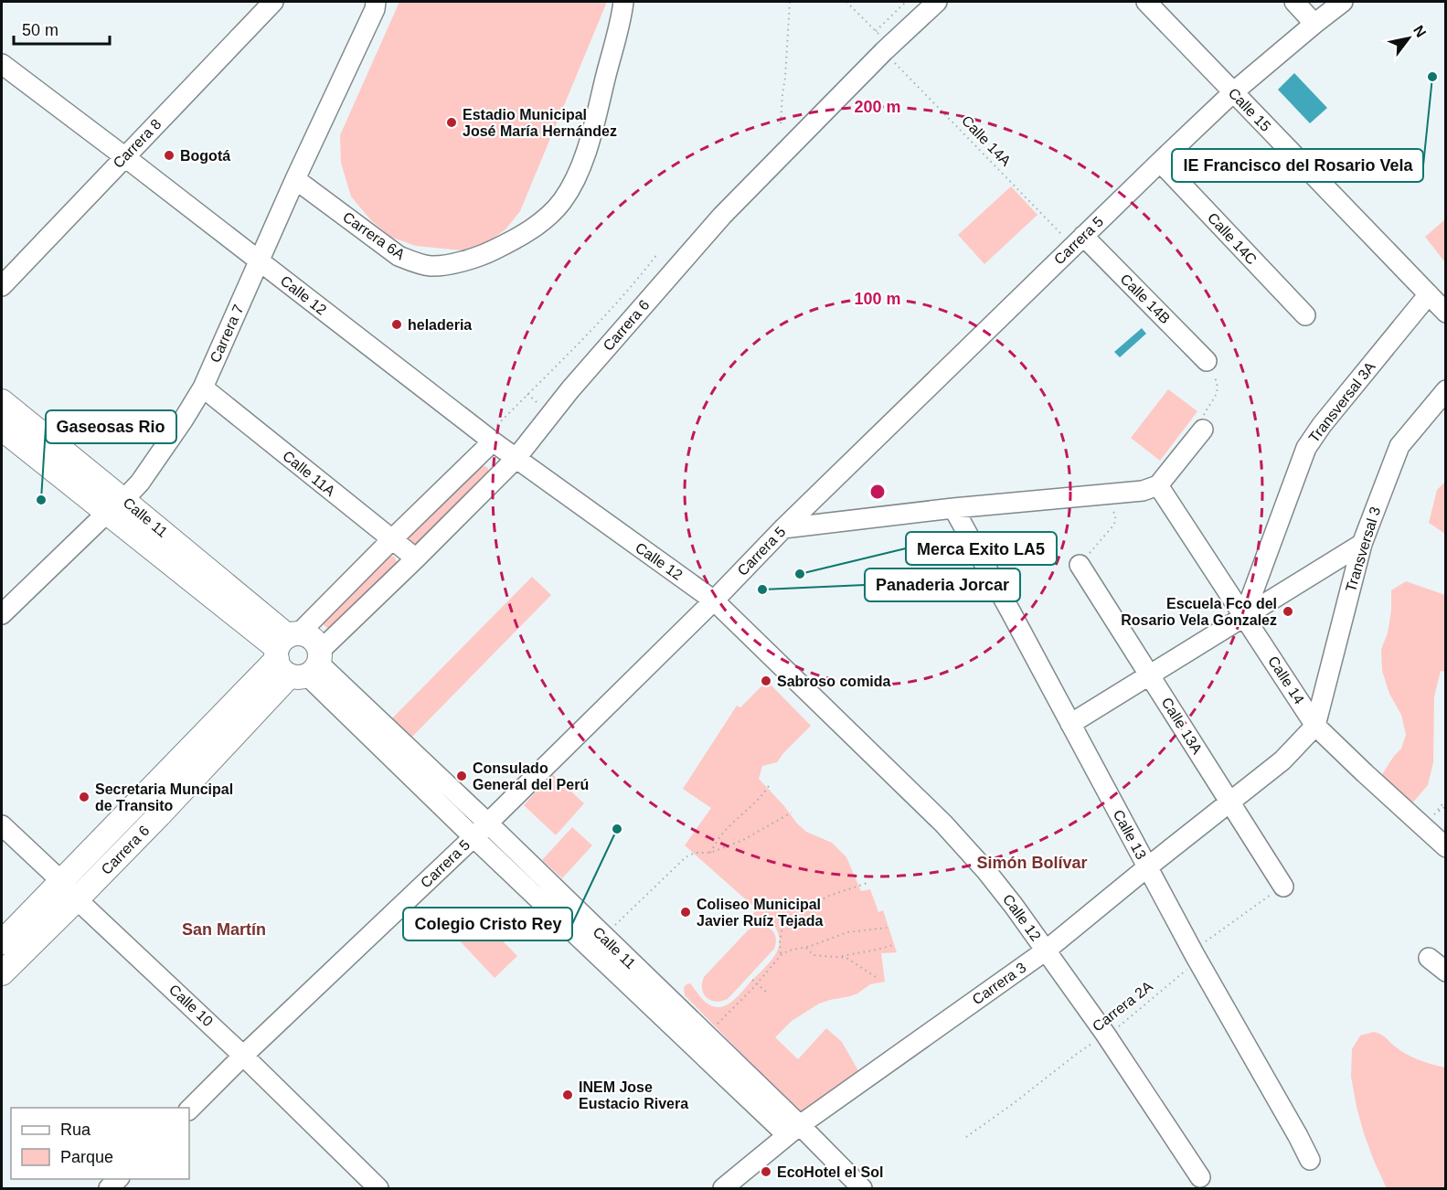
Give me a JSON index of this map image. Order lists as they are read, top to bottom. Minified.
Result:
{"streets":{"main road":["Carrera 6","Calle 11"],"street":["Calle 15","Carrera 8","Carrera 6A","Calle 14C","Carrera 5","Calle 12","Calle 14B","Carrera 7","Transversal 3A","Calle 11A","Transversal 3","Calle 14","Calle 13A","Calle 13","Carrera 3","Calle 10"],"path":["Calle 14A","Carrera 2A"]},"crossings":[["Calle 15","Carrera 5"],["Calle 15","Transversal 3A"],["Calle 14A","Carrera 5"],["Calle 14A","Calle 14B"],["Calle 14A","Carrera 6"],["Carrera 8","Calle 12"],["Carrera 6A","Carrera 7"],["Calle 14C","Carrera 5"],["Carrera 5","Calle 12"],["Carrera 5","Calle 14B"],["Carrera 5","Calle 11"],["Carrera 5","Calle 10"],["Calle 12","Carrera 6"],["Calle 12","Carrera 7"],["Calle 12","Carrera 3"],["Calle 12","Carrera 2A"],["Carrera 6","Calle 11A"],["Carrera 6","Calle 11"],["Carrera 6","Calle 10"],["Carrera 7","Calle 11A"],["Carrera 7","Calle 11"],["Transversal 3A","Calle 14"],["Calle 11","Carrera 3"],["Transversal 3","Calle 14"],["Transversal 3","Carrera 3"],["Calle 14","Carrera 3"],["Calle 13A","Carrera 3"],["Calle 13A","Carrera 2A"],["Calle 13","Carrera 3"],["Calle 13","Carrera 2A"]],"districts":["Simón Bolívar","San Martín"],"places":["IE Francisco del Rosario Vela","Estadio Municipal José María Hernández","Bogotá","heladeria","Gaseosas Rio","Merca Exito LA5","Panaderia Jorcar","Escuela Fco del Rosario Vela Gonzalez","Sabroso comida","Consulado General del Perú","Secretaria Muncipal de Transito","Colegio Cristo Rey","Coliseo Municipal Javier Ruíz Tejada","INEM Jose Eustacio Rivera","EcoHotel el Sol"],"legend":["Rua","Parque"],"scale_bar":"50 m","north":"top right","rings":["200 m","100 m"]}
